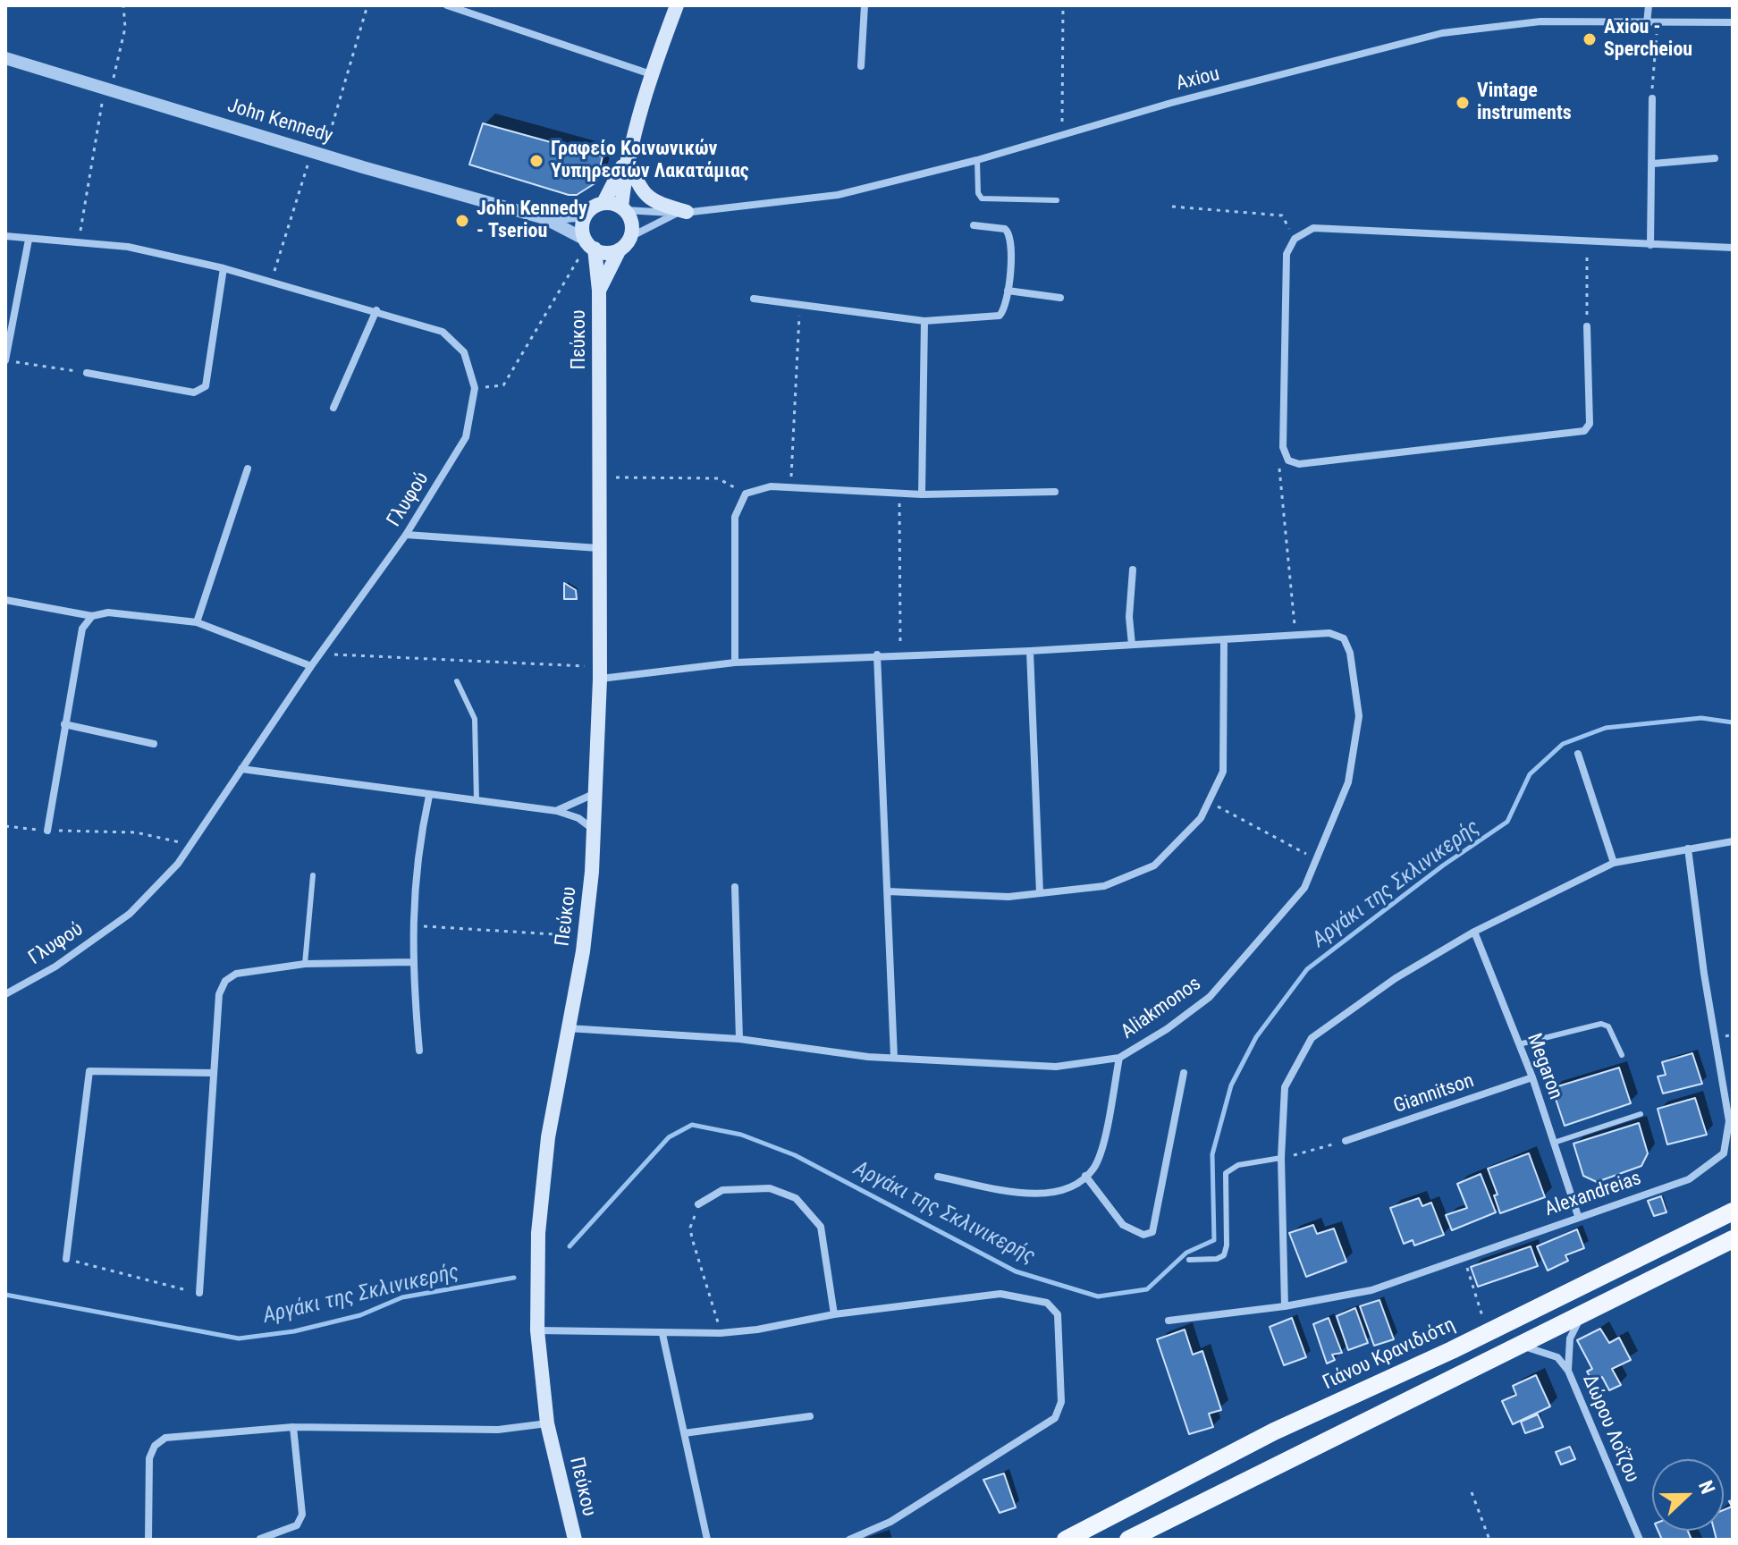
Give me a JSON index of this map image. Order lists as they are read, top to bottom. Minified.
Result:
{"streets":{"main road":["Πεύκου","Γιάνου Κρανιδιότη"],"street":["Axiou","John Kennedy","Γλυφού","Aliakmonos","Megaron","Giannitson","Alexandreias","Δώρου Λοΐζου"]},"crossings":[["Axiou","Πεύκου"],["Πεύκου","Aliakmonos"],["Megaron","Giannitson"],["Megaron","Alexandreias"]],"water":["Αργάκι της Σκλινικερής"],"places":["Axiou - Spercheiou","Vintage instruments","Γραφείο Κοινωνικών Υυπηρεσιών Λακατάμιας","John Kennedy - Tseriou"],"north":"right"}
